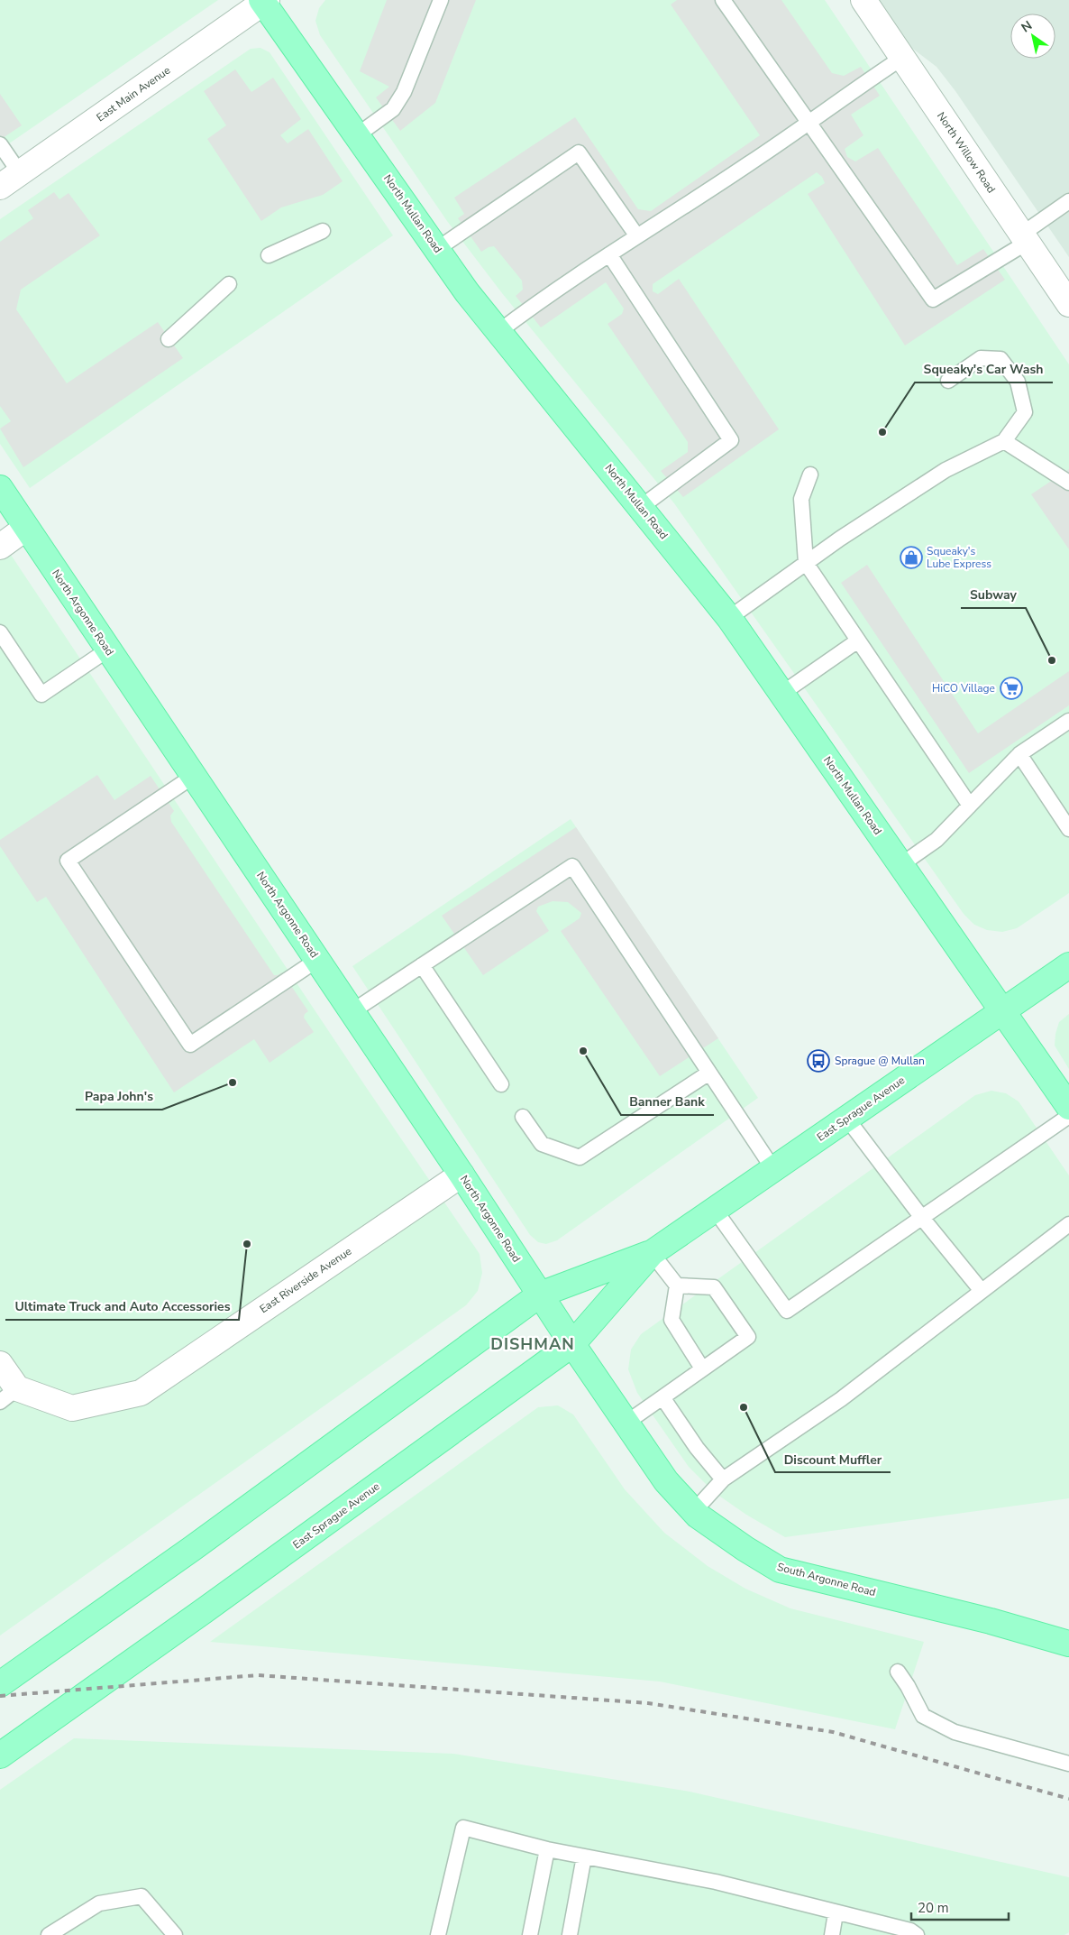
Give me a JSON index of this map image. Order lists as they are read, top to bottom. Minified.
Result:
{"streets":{"main road":["North Mullan Road","North Argonne Road","East Sprague Avenue","South Argonne Road"],"street":["East Main Avenue","North Willow Road","East Riverside Avenue"]},"crossings":[["East Main Avenue","North Mullan Road"],["North Mullan Road","East Sprague Avenue"],["North Argonne Road","East Sprague Avenue"],["North Argonne Road","East Riverside Avenue"],["North Argonne Road","South Argonne Road"],["East Sprague Avenue","South Argonne Road"]],"districts":["DISHMAN"],"places":{"other":["Squeaky's Car Wash","Subway","Banner Bank","Papa John's","Ultimate Truck and Auto Accessories","Discount Muffler"],"shop":["Squeaky's Lube Express"],"supermarket":["HiCO Village"],"bus stop":["Sprague @ Mullan"]},"scale_bar":"20 m","north":"top left"}
